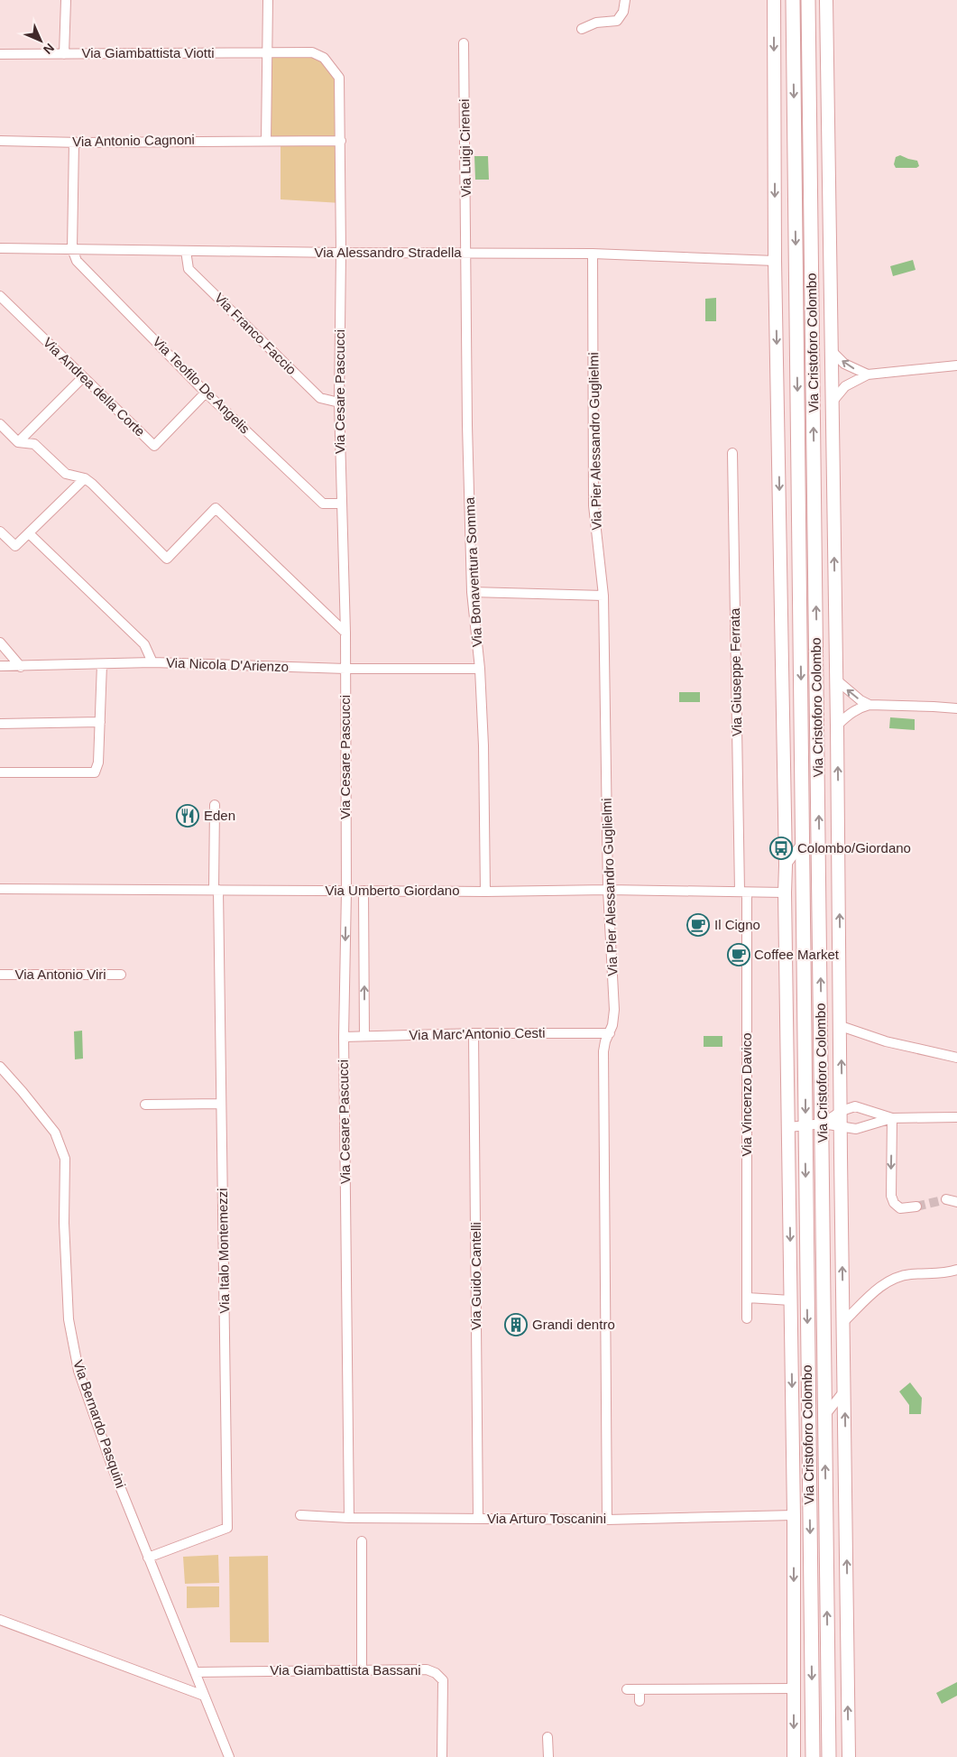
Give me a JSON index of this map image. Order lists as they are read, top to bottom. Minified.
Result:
{"streets":{"main road":["Via Cristoforo Colombo"],"street":["Via Giambattista Viotti","Via Antonio Cagnoni","Via Luigi Cirenei","Via Alessandro Stradella","Via Franco Faccio","Via Teofilo De Angelis","Via Andrea della Corte","Via Cesare Pascucci","Via Pier Alessandro Guglielmi","Via Bonaventura Somma","Via Nicola D'Arienzo","Via Giuseppe Ferrata","Via Umberto Giordano","Via Antonio Viri","Via Marc'Antonio Cesti","Via Vincenzo Davico","Via Italo Montemezzi","Via Guido Cantelli","Via Bernardo Pasquini","Via Arturo Toscanini","Via Giambattista Bassani"]},"crossings":[["Via Giambattista Viotti","Via Cesare Pascucci"],["Via Antonio Cagnoni","Via Cesare Pascucci"],["Via Luigi Cirenei","Via Alessandro Stradella"],["Via Luigi Cirenei","Via Bonaventura Somma"],["Via Alessandro Stradella","Via Franco Faccio"],["Via Alessandro Stradella","Via Cristoforo Colombo"],["Via Alessandro Stradella","Via Teofilo De Angelis"],["Via Alessandro Stradella","Via Cesare Pascucci"],["Via Alessandro Stradella","Via Pier Alessandro Guglielmi"],["Via Alessandro Stradella","Via Bonaventura Somma"],["Via Franco Faccio","Via Cesare Pascucci"],["Via Cristoforo Colombo","Via Umberto Giordano"],["Via Cristoforo Colombo","Via Arturo Toscanini"],["Via Teofilo De Angelis","Via Andrea della Corte"],["Via Teofilo De Angelis","Via Cesare Pascucci"],["Via Cesare Pascucci","Via Nicola D'Arienzo"],["Via Cesare Pascucci","Via Umberto Giordano"],["Via Cesare Pascucci","Via Marc'Antonio Cesti"],["Via Cesare Pascucci","Via Arturo Toscanini"],["Via Pier Alessandro Guglielmi","Via Umberto Giordano"],["Via Pier Alessandro Guglielmi","Via Marc'Antonio Cesti"],["Via Pier Alessandro Guglielmi","Via Arturo Toscanini"],["Via Bonaventura Somma","Via Nicola D'Arienzo"],["Via Bonaventura Somma","Via Umberto Giordano"],["Via Giuseppe Ferrata","Via Umberto Giordano"],["Via Giuseppe Ferrata","Via Vincenzo Davico"],["Via Umberto Giordano","Via Vincenzo Davico"],["Via Umberto Giordano","Via Italo Montemezzi"],["Via Marc'Antonio Cesti","Via Guido Cantelli"],["Via Italo Montemezzi","Via Bernardo Pasquini"],["Via Guido Cantelli","Via Arturo Toscanini"],["Via Bernardo Pasquini","Via Giambattista Bassani"]],"places":{"restaurant":["Eden"],"bus stop":["Colombo/Giordano"],"cafe":["Il Cigno","Coffee Market"],"building":["Grandi dentro"]},"north":"bottom right"}
